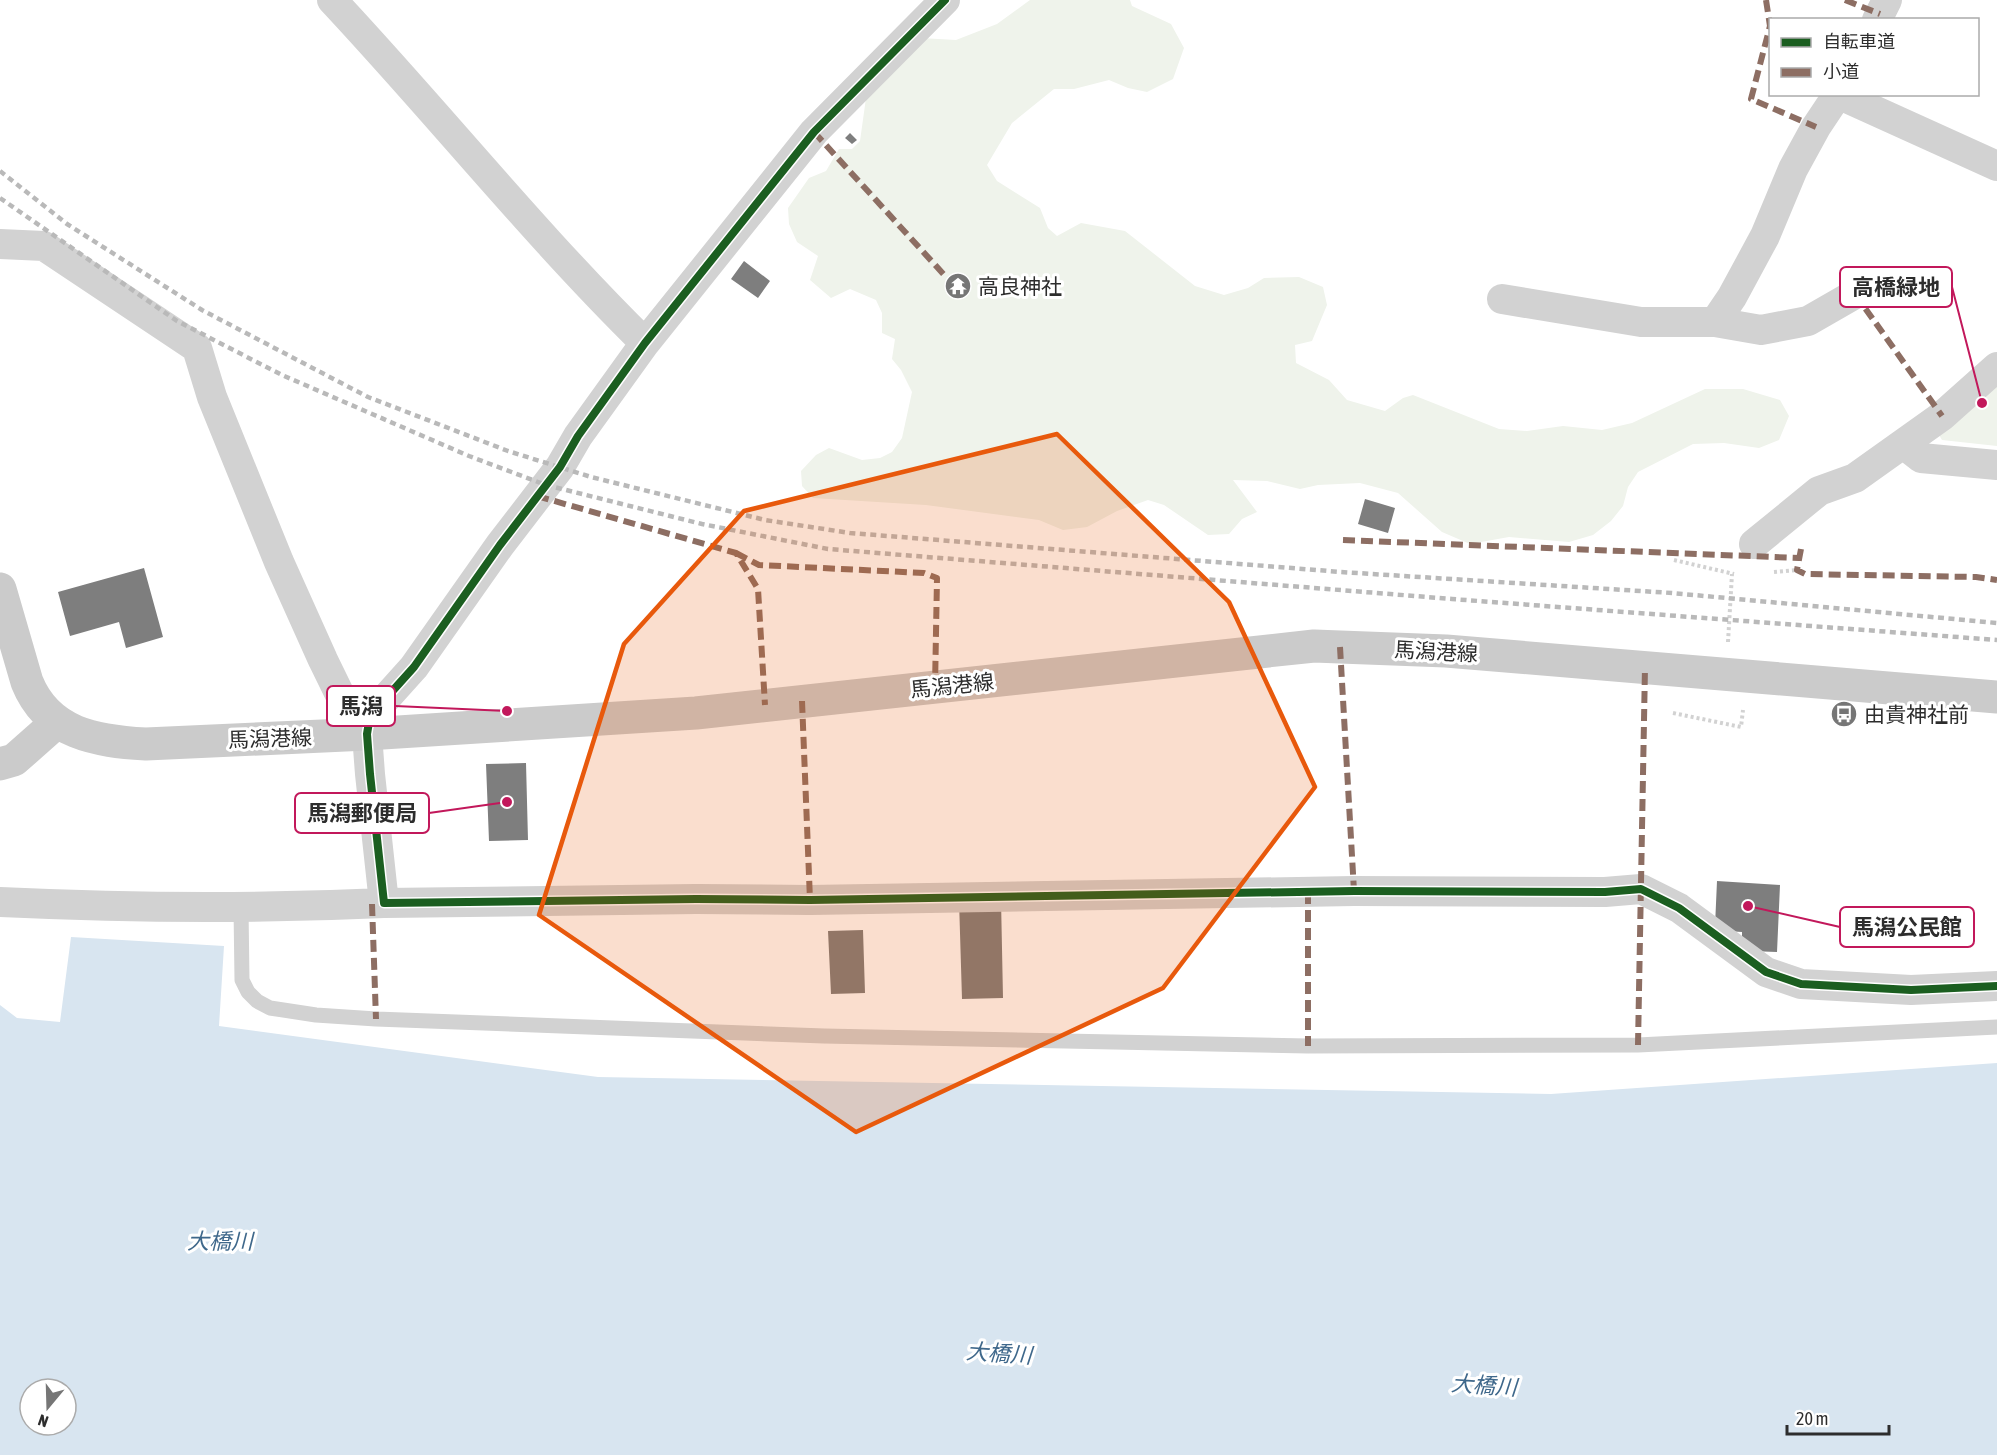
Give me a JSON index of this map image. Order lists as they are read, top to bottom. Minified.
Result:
{"streets":{"main road":["馬潟港線"]},"water":["大橋川"],"places":{"temple":["高良神社"],"other":["高橋緑地","馬潟","馬潟郵便局","馬潟公民館"],"bus stop":["由貴神社前"]},"legend":["自転車道","小道"],"scale_bar":"20 m","north":"bottom"}
